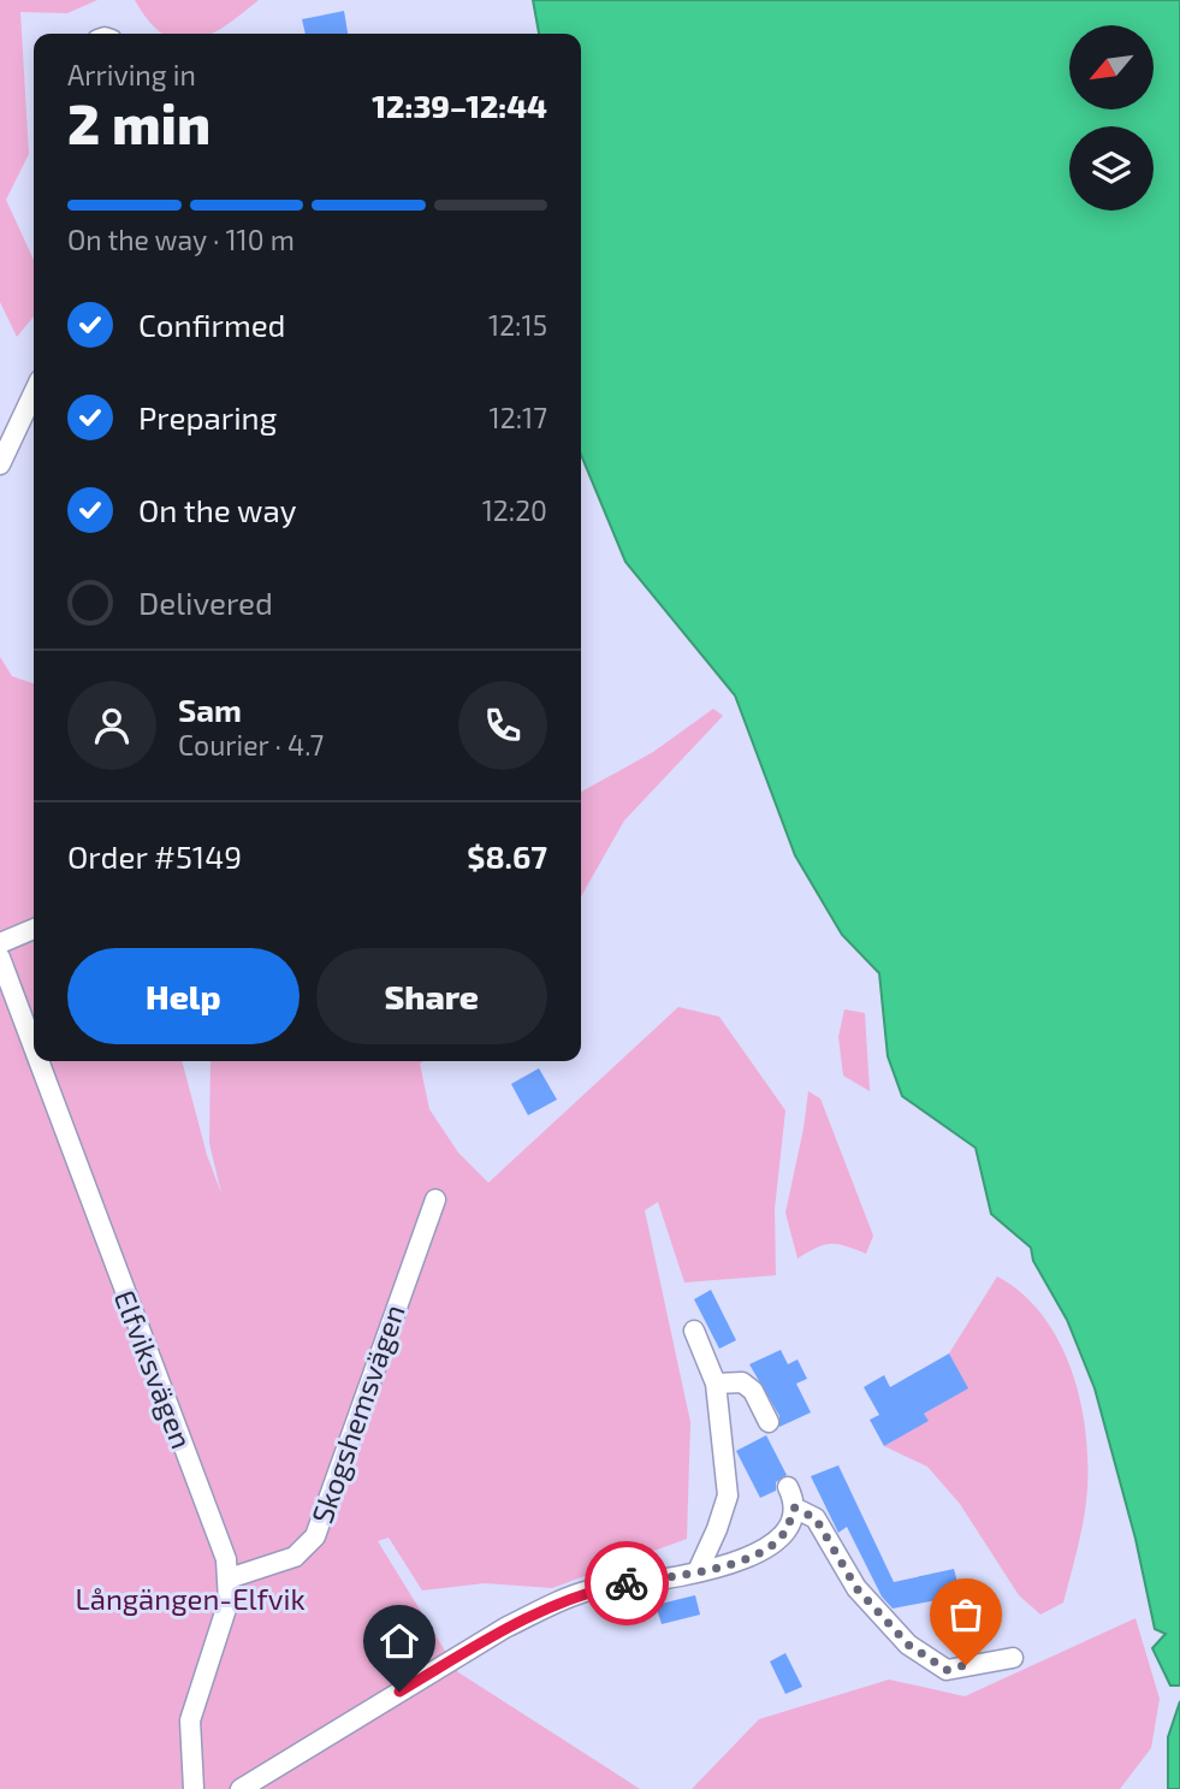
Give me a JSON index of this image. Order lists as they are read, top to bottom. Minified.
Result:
{"streets":{"street":["Elfviksvägen","Skogshemsvägen"]},"crossings":[["Elfviksvägen","Skogshemsvägen"]],"parks":["Långängen-Elfvik"],"north":"bottom left","page":{"heading":["2 min","Arriving in","12:39–12:44"],"panel":["Sam","Courier · 4.7","Order #5149","$8.67"],"bar":"On the way · 110 m","list":[["Confirmed","12:15"],["Preparing","12:17"],["On the way","12:20"],"Delivered"],"buttons":["Help","Share"]}}
